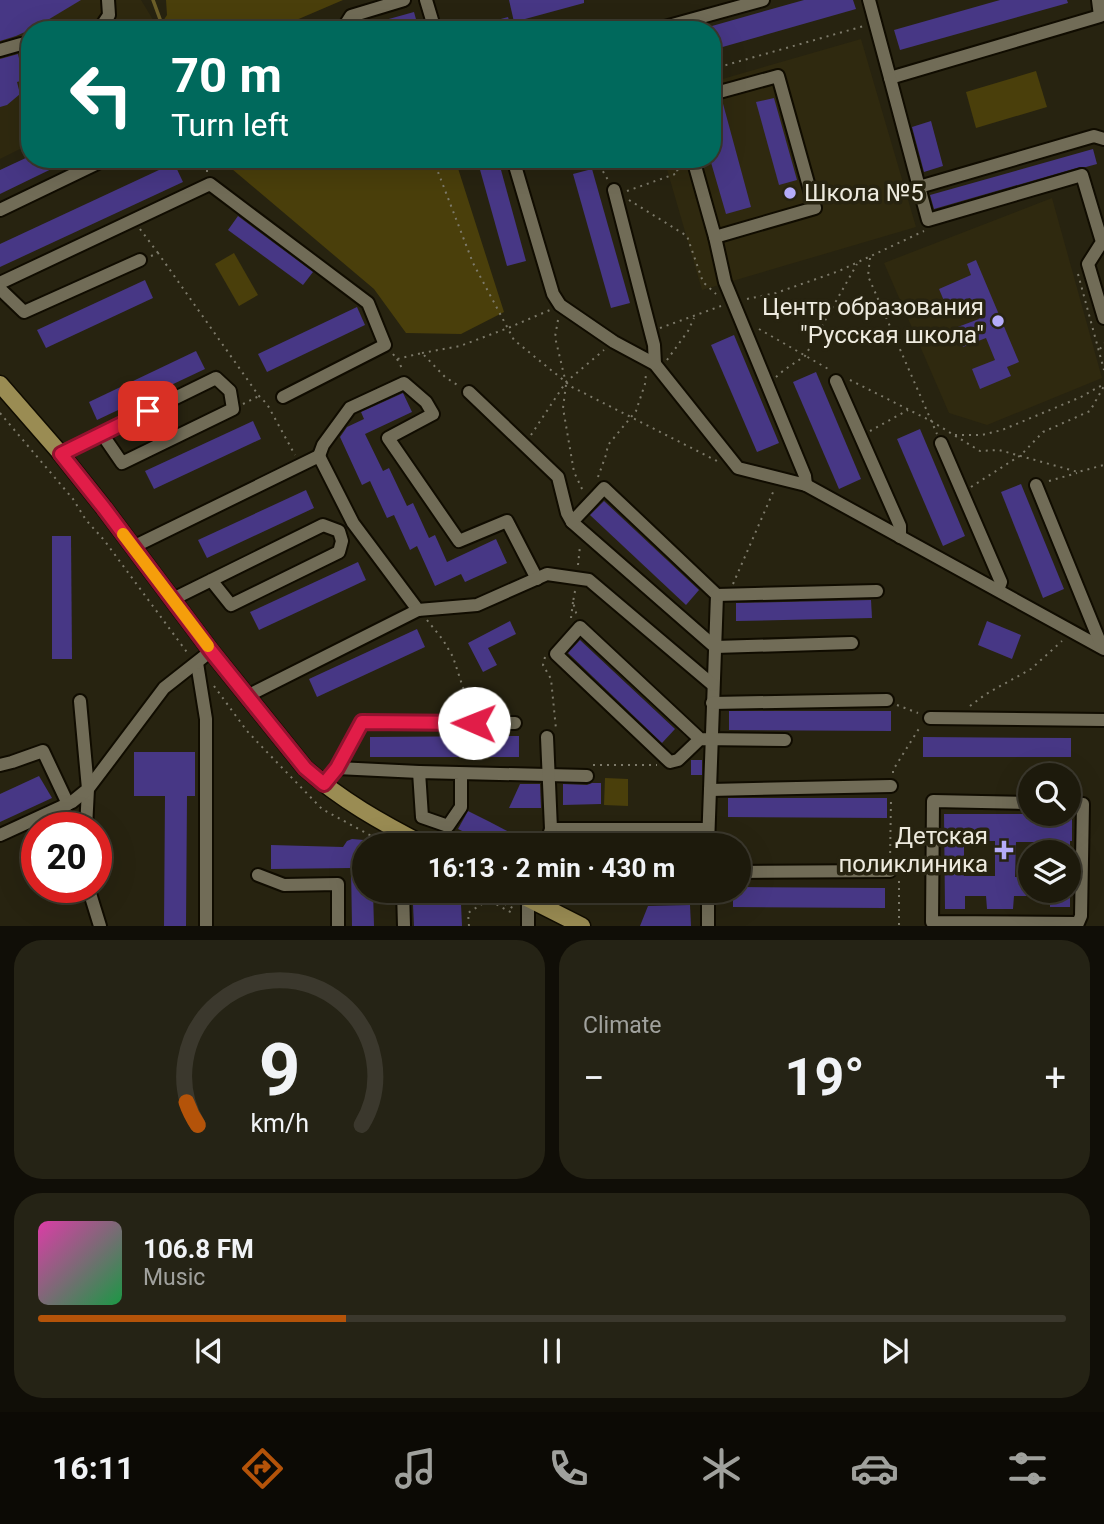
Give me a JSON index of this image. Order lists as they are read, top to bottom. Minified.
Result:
{"places":{"other":["Школа №5","Центр образования \"Русская школа\""],"health":["Детская поликлиника"]},"page":{"turn":["70 m","Turn left"],"limit":"20","trip":"16:13 · 2 min · 430 m","tile":"Climate","heat":["−","19°","+"],"song":["106.8 FM","Music"],"tabs":"16:11","gauge":["9","km/h"]}}
